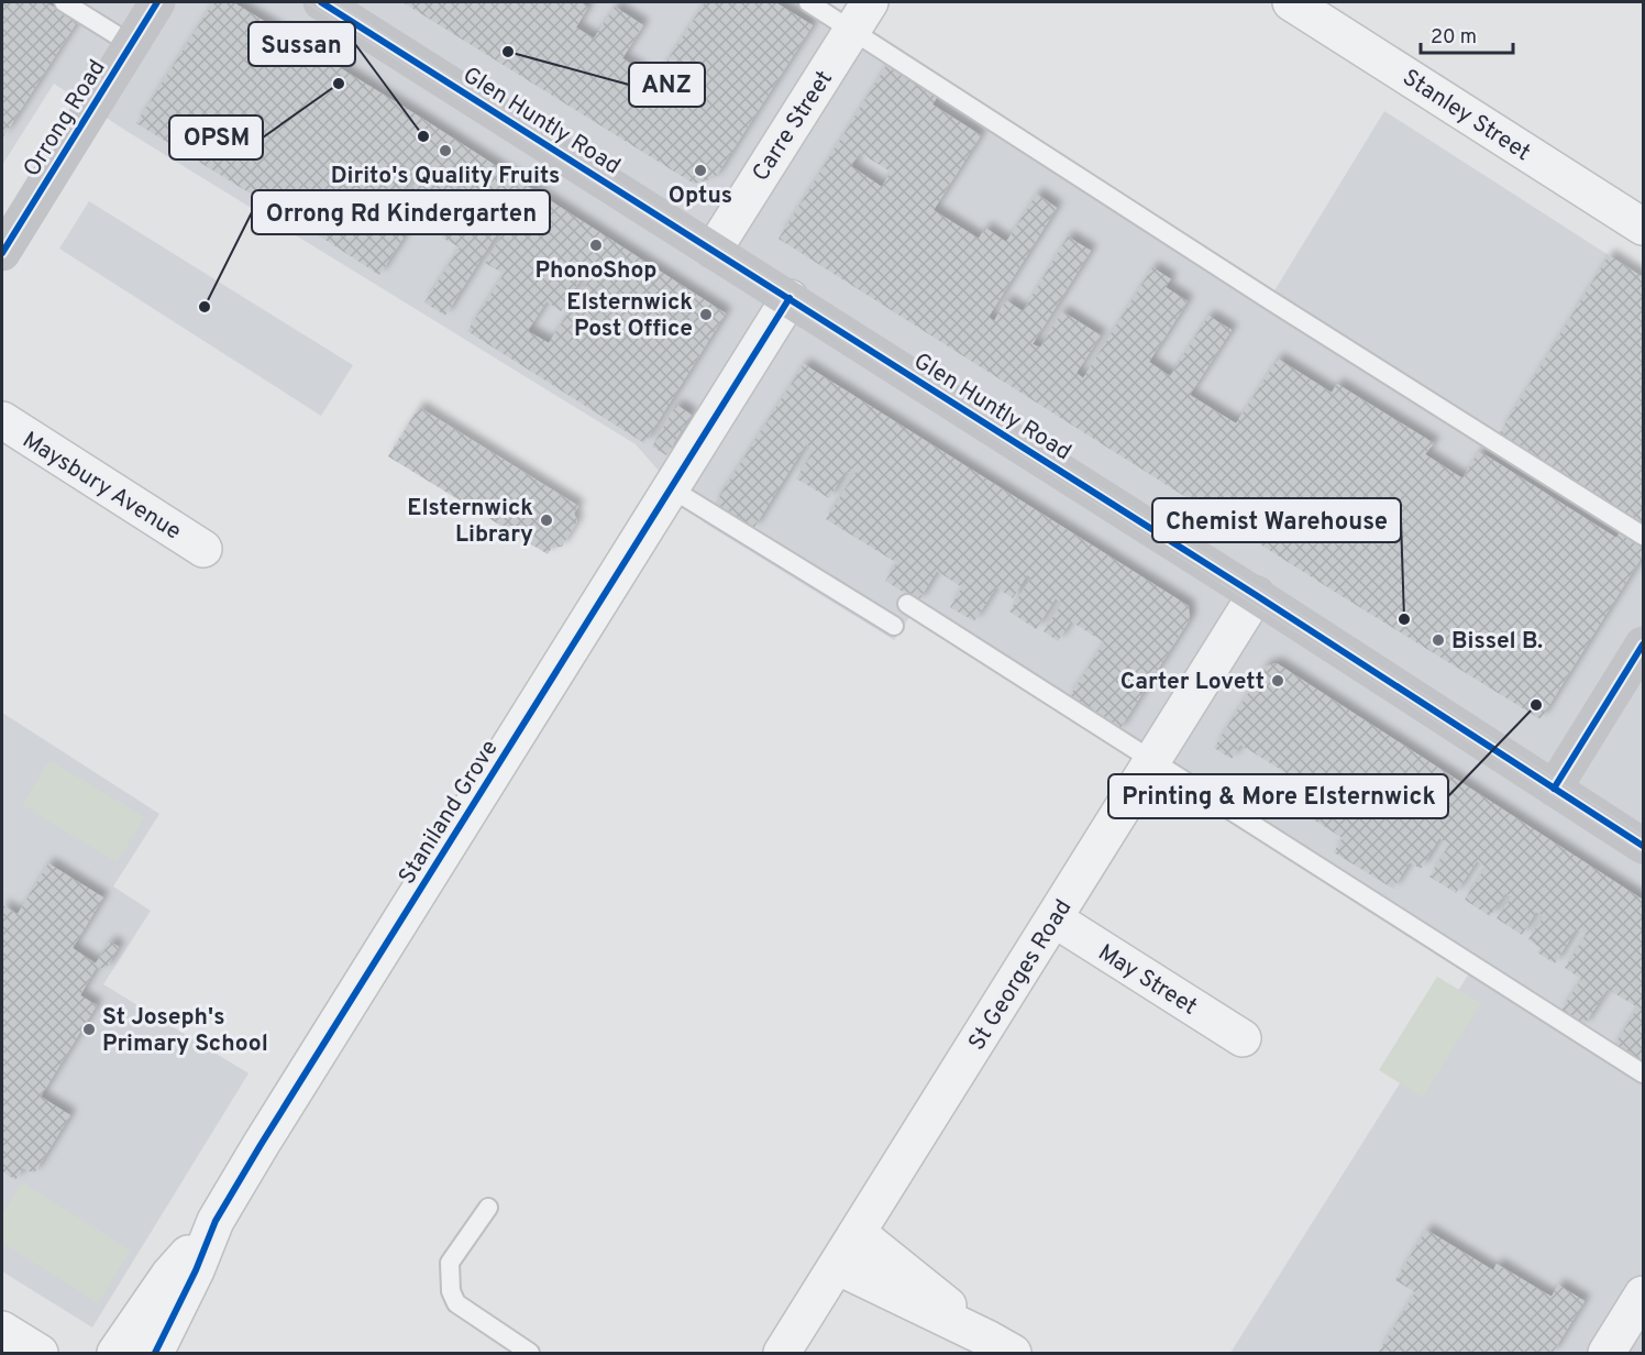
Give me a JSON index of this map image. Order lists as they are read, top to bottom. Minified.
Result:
{"streets":{"street":["Stanley Street","Orrong Road","Glen Huntly Road","Carre Street","Maysbury Avenue","Staniland Grove","St Georges Road","May Street"]},"crossings":[["Glen Huntly Road","Carre Street"],["Glen Huntly Road","Staniland Grove"],["Glen Huntly Road","St Georges Road"],["St Georges Road","May Street"]],"places":["ANZ","OPSM","Sussan","Dirito's Quality Fruits","Optus","PhonoShop","Orrong Rd Kindergarten","Elsternwick Post Office","Elsternwick Library","Chemist Warehouse","Bissel B.","Carter Lovett","Printing & More Elsternwick","St Joseph's Primary School"],"scale_bar":"20 m"}
